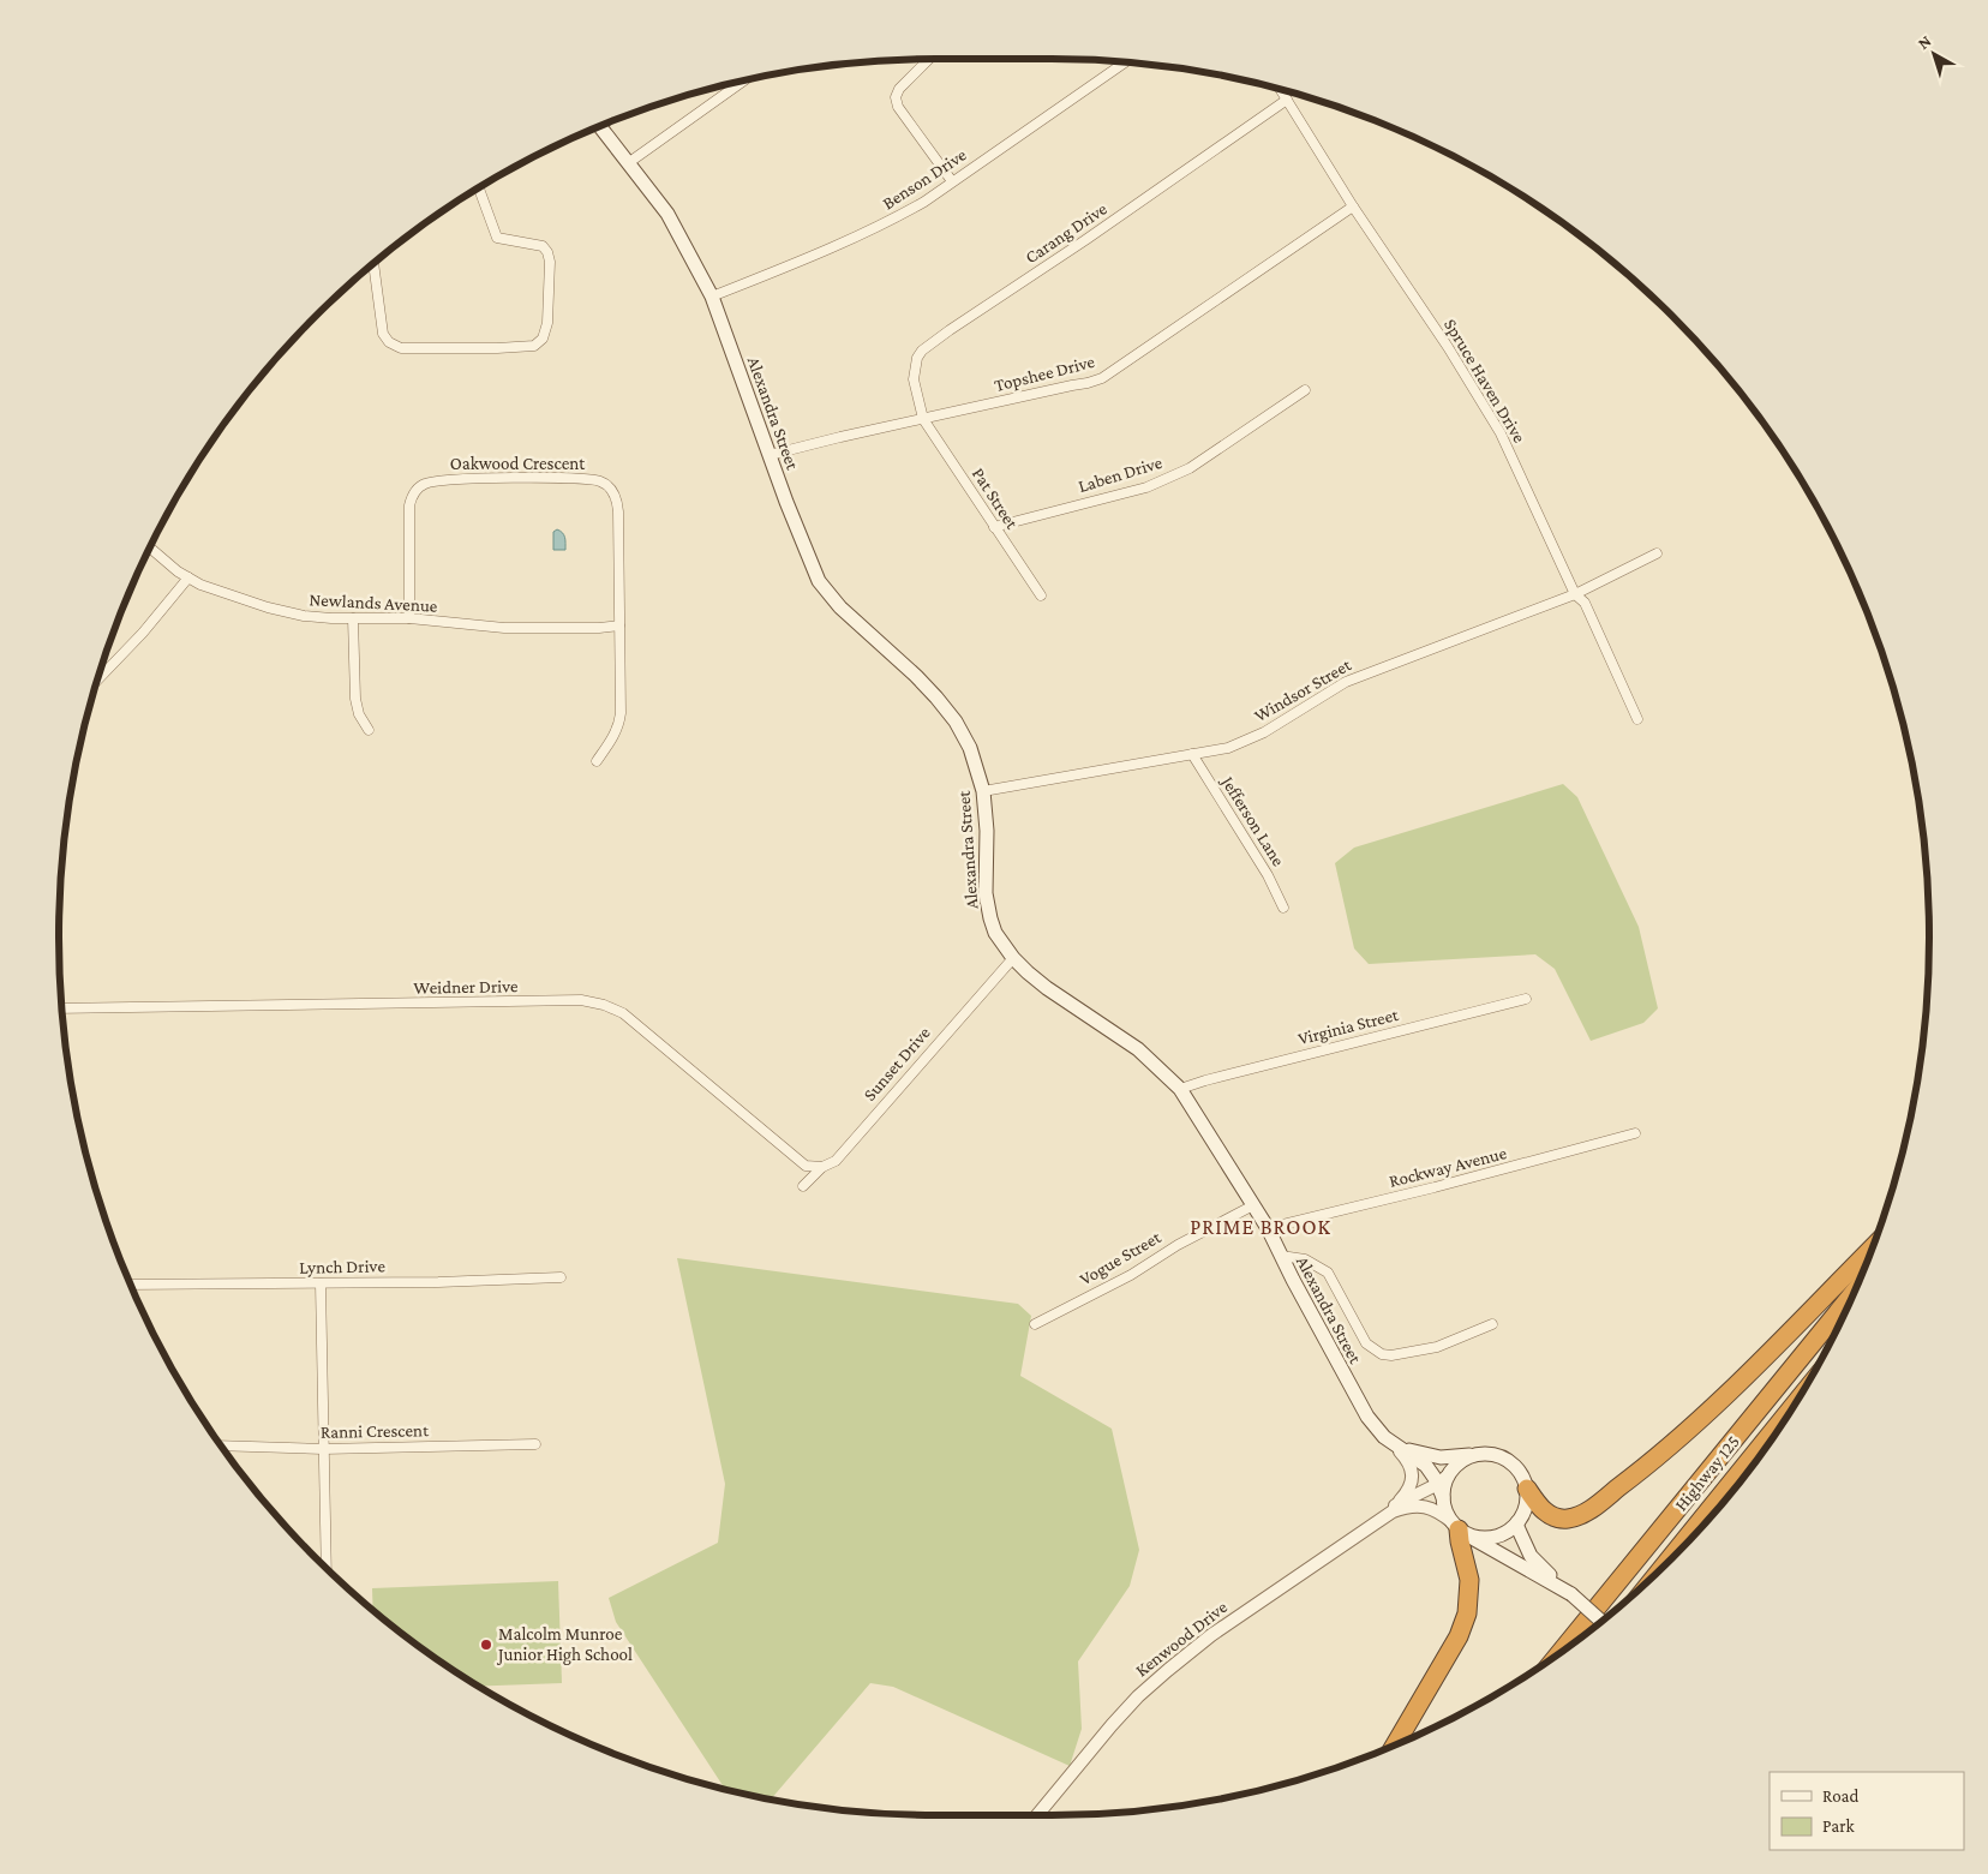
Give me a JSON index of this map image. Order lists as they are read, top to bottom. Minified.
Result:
{"streets":{"highway":["Highway 125"],"main road":["Alexandra Street"],"street":["Benson Drive","Carang Drive","Topshee Drive","Spruce Haven Drive","Oakwood Crescent","Laben Drive","Pat Street","Newlands Avenue","Windsor Street","Jefferson Lane","Weidner Drive","Virginia Street","Sunset Drive","Rockway Avenue","Vogue Street","Lynch Drive","Ranni Crescent","Kenwood Drive"]},"crossings":[["Benson Drive","Alexandra Street"],["Carang Drive","Topshee Drive"],["Carang Drive","Spruce Haven Drive"],["Carang Drive","Pat Street"],["Topshee Drive","Spruce Haven Drive"],["Topshee Drive","Alexandra Street"],["Topshee Drive","Pat Street"],["Spruce Haven Drive","Windsor Street"],["Alexandra Street","Windsor Street"],["Alexandra Street","Virginia Street"],["Alexandra Street","Sunset Drive"],["Alexandra Street","Rockway Avenue"],["Alexandra Street","Vogue Street"],["Alexandra Street","Kenwood Drive"],["Oakwood Crescent","Newlands Avenue"],["Laben Drive","Pat Street"],["Windsor Street","Jefferson Lane"],["Weidner Drive","Sunset Drive"]],"districts":["PRIME BROOK"],"places":["Malcolm Munroe Junior High School"],"legend":["Road","Park"],"north":"top left"}
